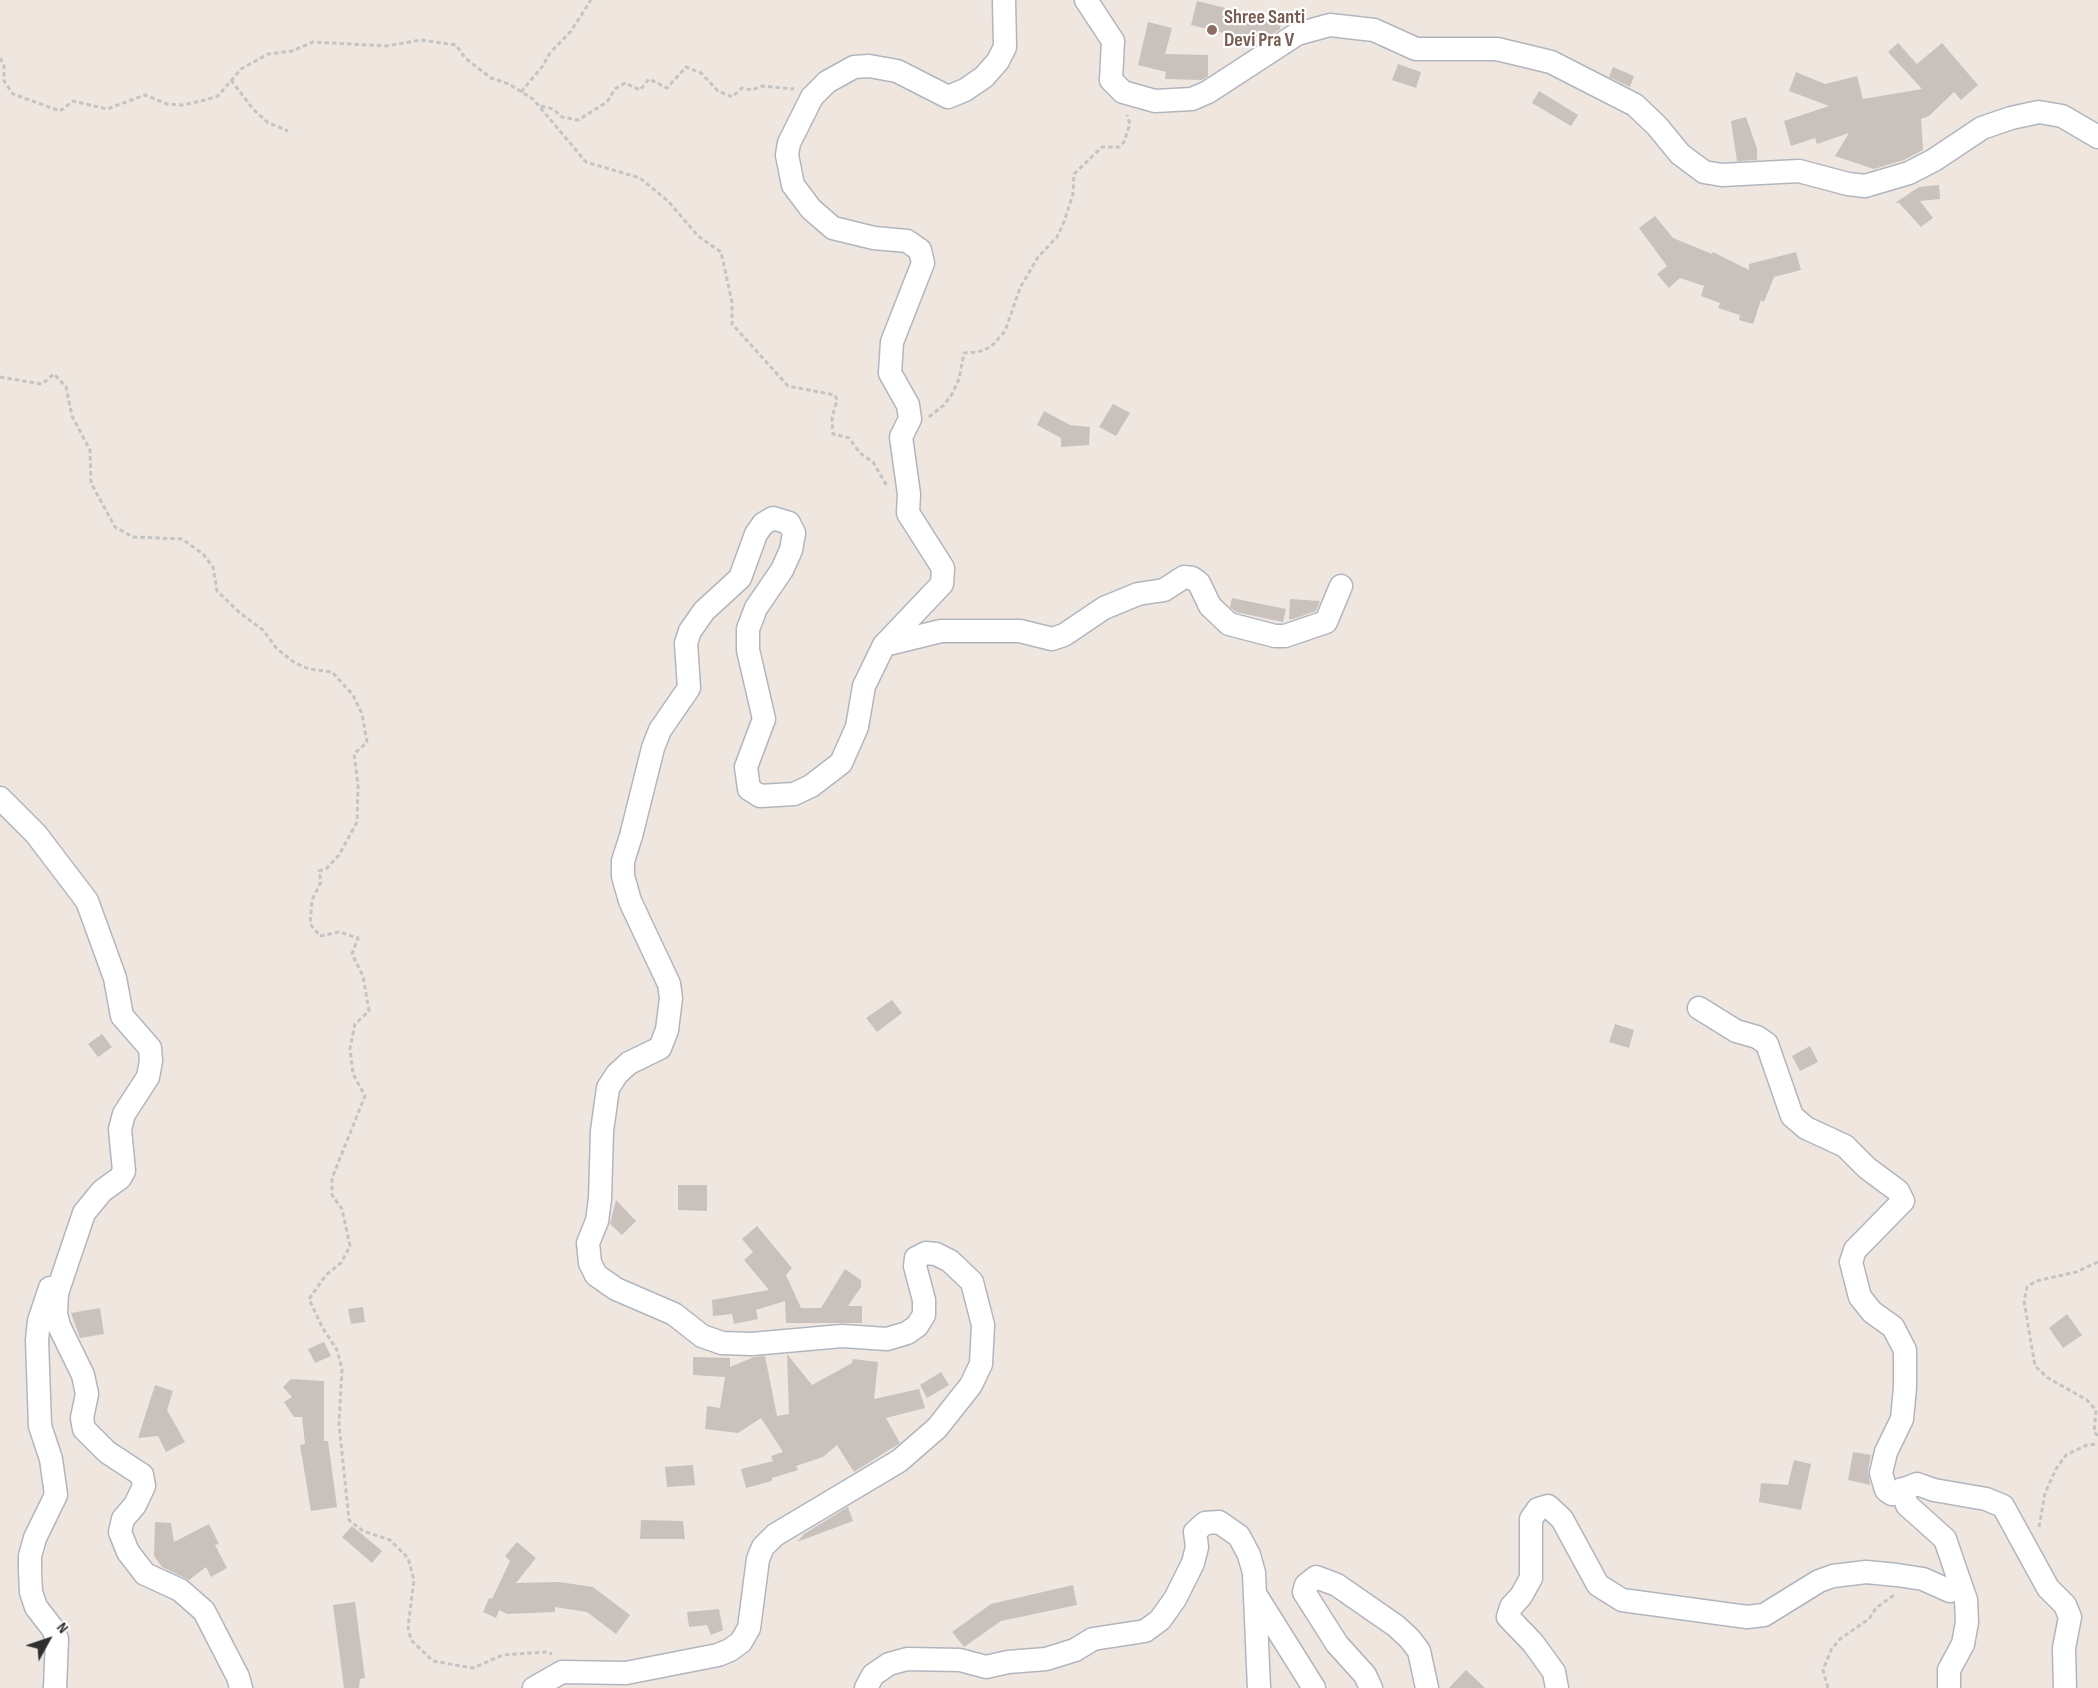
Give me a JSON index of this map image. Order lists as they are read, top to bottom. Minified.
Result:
{"places":["Shree Santi Devi Pra V"],"north":"top right"}
